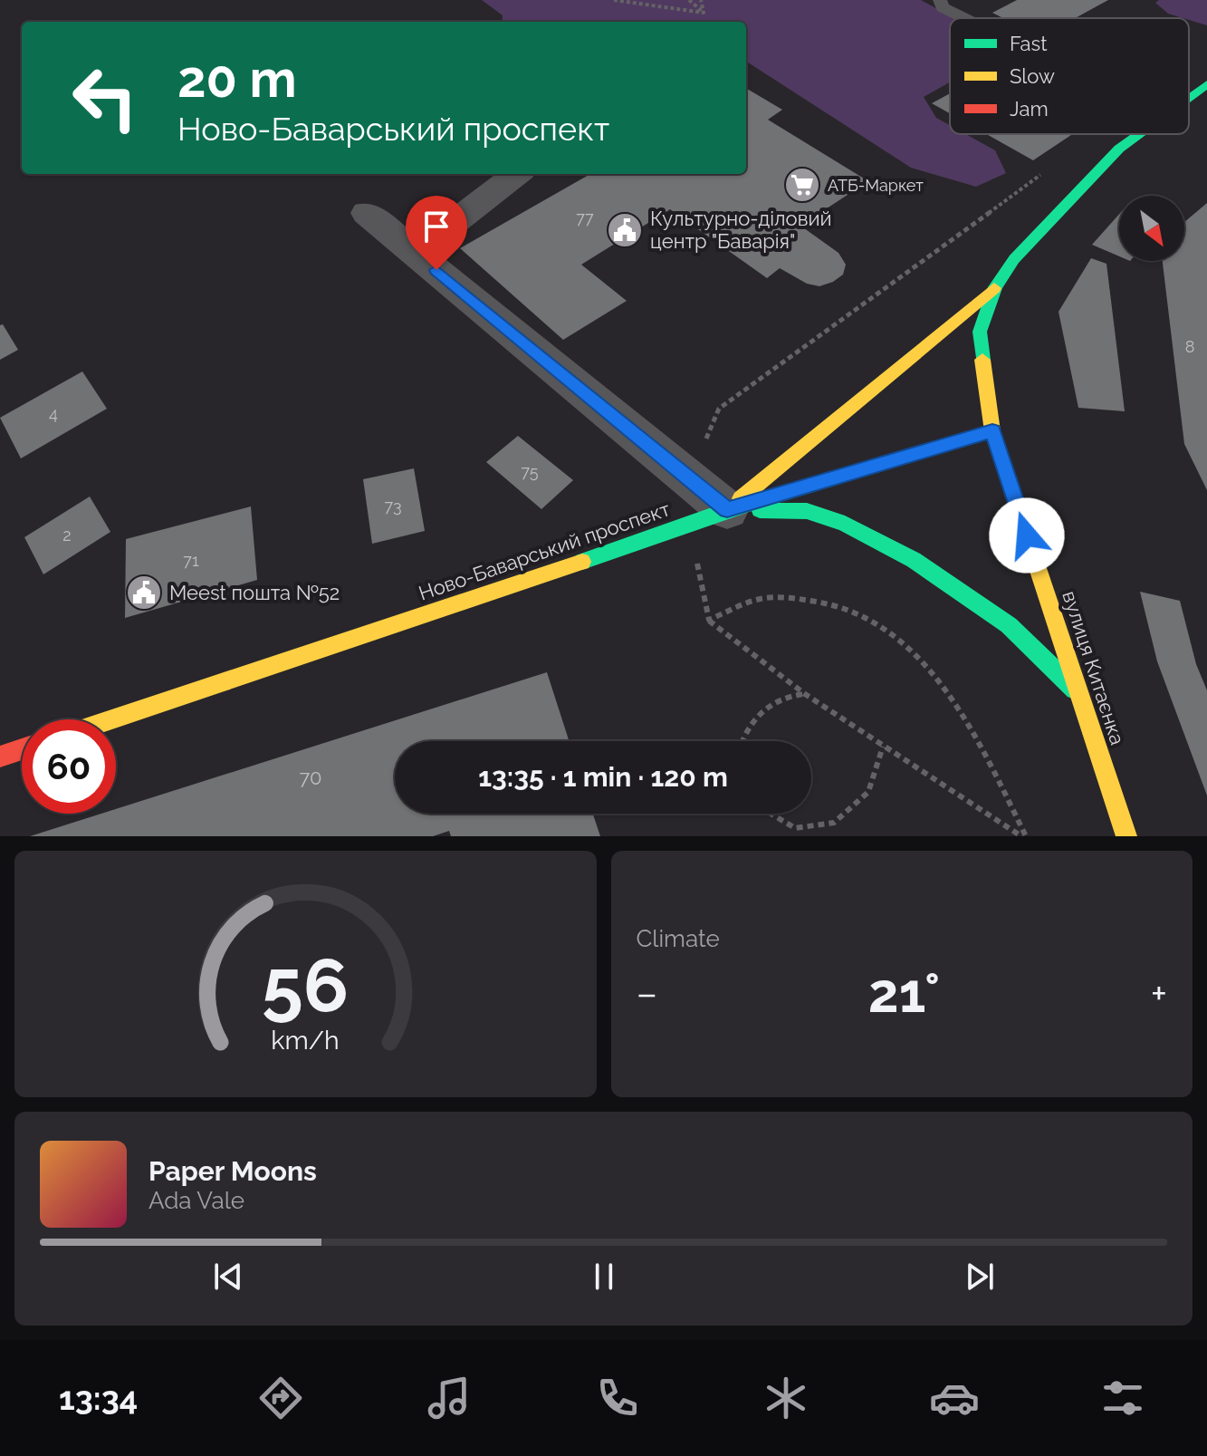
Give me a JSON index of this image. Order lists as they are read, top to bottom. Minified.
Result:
{"streets":{"main road":["Ново-Баварський проспект","вулиця Китаєнка"]},"crossings":[["Ново-Баварський проспект","вулиця Китаєнка"]],"places":{"supermarket":["АТБ-Маркет"],"public building":["Культурно-діловий центр \"Баварія\"","Meest пошта №52"]},"house_numbers":["77","8","4","75","73","2","71","70"],"legend":["Fast","Slow","Jam"],"north":"bottom right","page":{"turn":["20 m","Ново-Баварський проспект"],"limit":"60","trip":"13:35 · 1 min · 120 m","tile":"Climate","heat":["−","21°","+"],"song":["Paper Moons","Ada Vale"],"tabs":"13:34","gauge":["56","km/h"]}}
